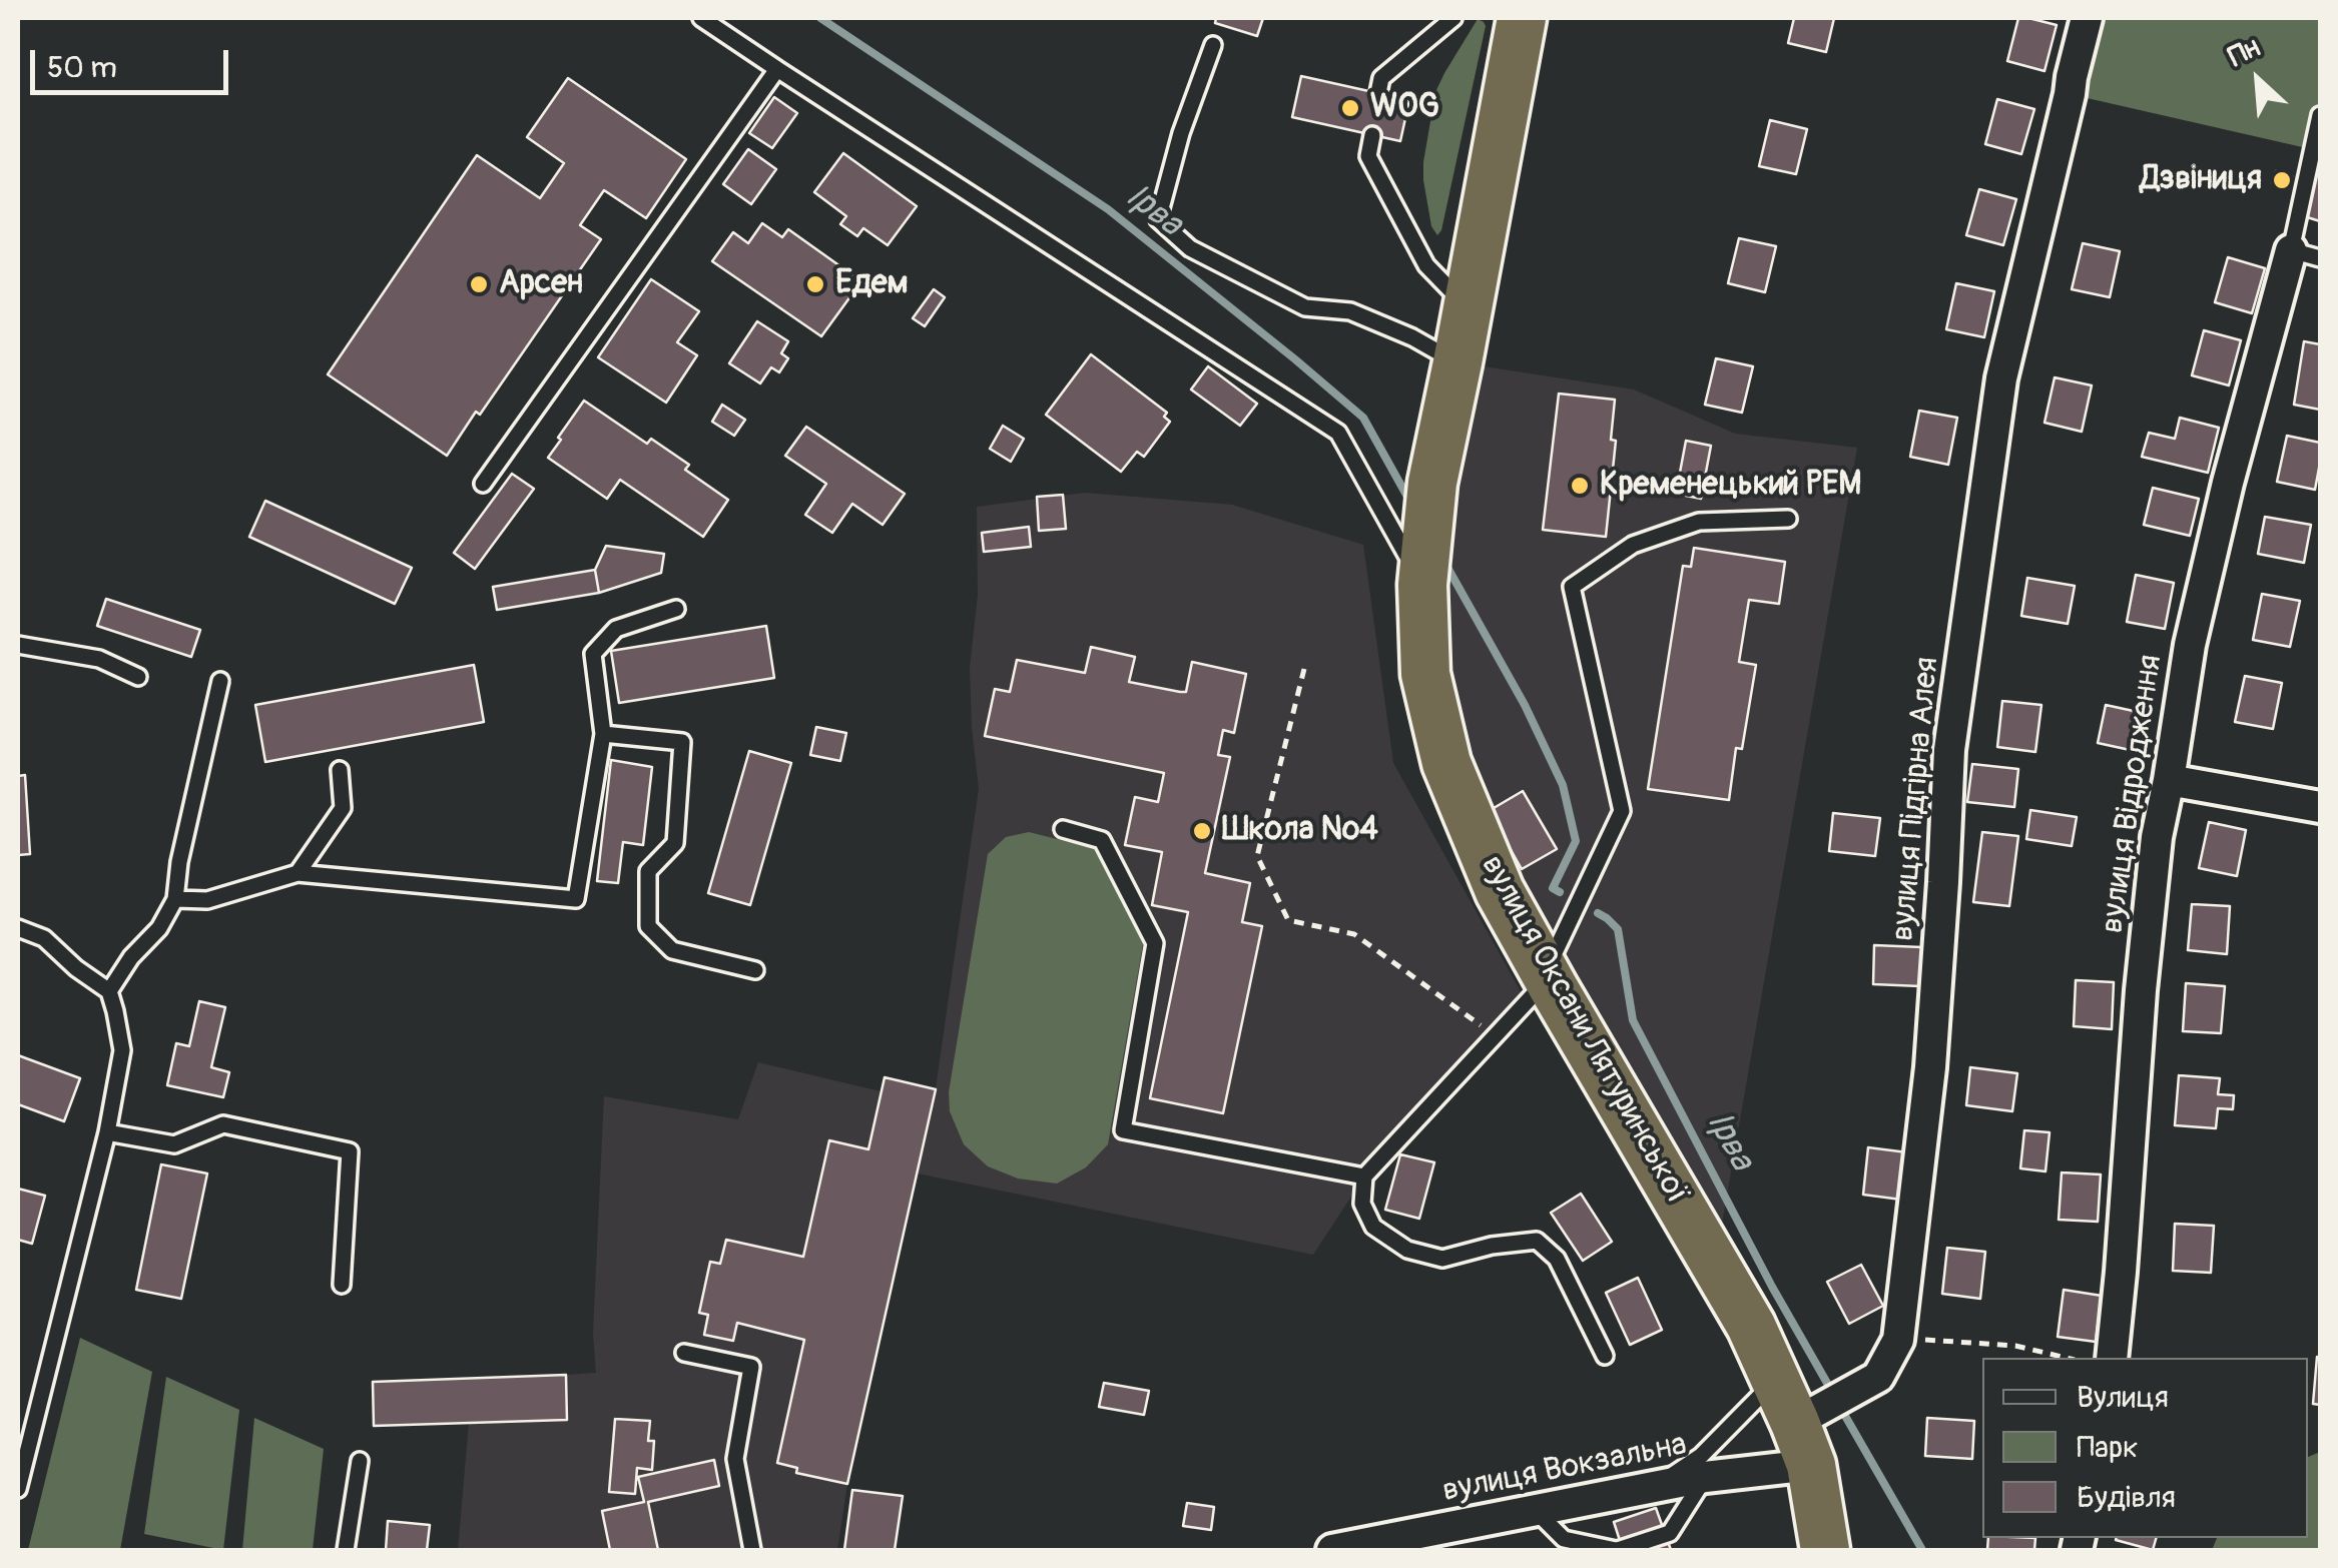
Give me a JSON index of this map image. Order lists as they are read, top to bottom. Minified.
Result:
{"streets":{"highway":["вулиця Оксани Лятуринської"],"street":["вулиця Відродження","вулиця Підгірна Алея","вулиця Вокзальна"]},"crossings":[["вулиця Оксани Лятуринської","вулиця Вокзальна"]],"water":["Ірва"],"places":["WOG","Дзвіниця","Арсен","Едем","Кременецький РЕМ","Школа №4"],"legend":["Вулиця","Парк","Будівля"],"scale_bar":"50 m","north":"top left"}
